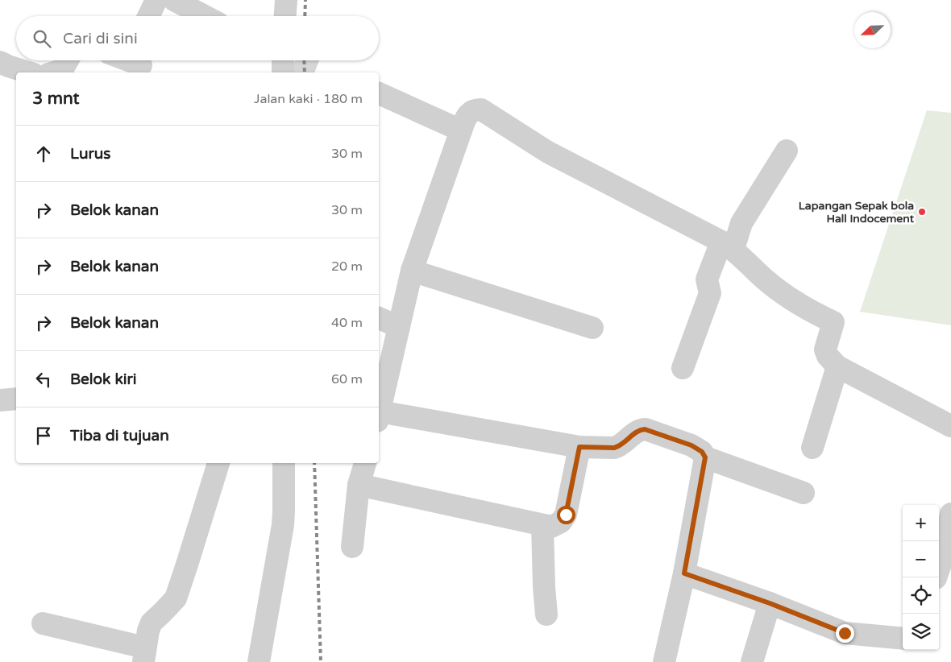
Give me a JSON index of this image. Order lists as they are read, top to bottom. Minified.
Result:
{"places":["Lapangan Sepak bola Hall Indocement"],"north":"bottom left","page":{"search":"Cari di sini","heading":["3 mnt","Jalan kaki · 180 m"],"list":[["Lurus","30 m"],["Belok kanan","30 m"],["Belok kanan","20 m"],["Belok kanan","40 m"],["Belok kiri","60 m"],"Tiba di tujuan"],"map_buttons":["+","−"]}}
